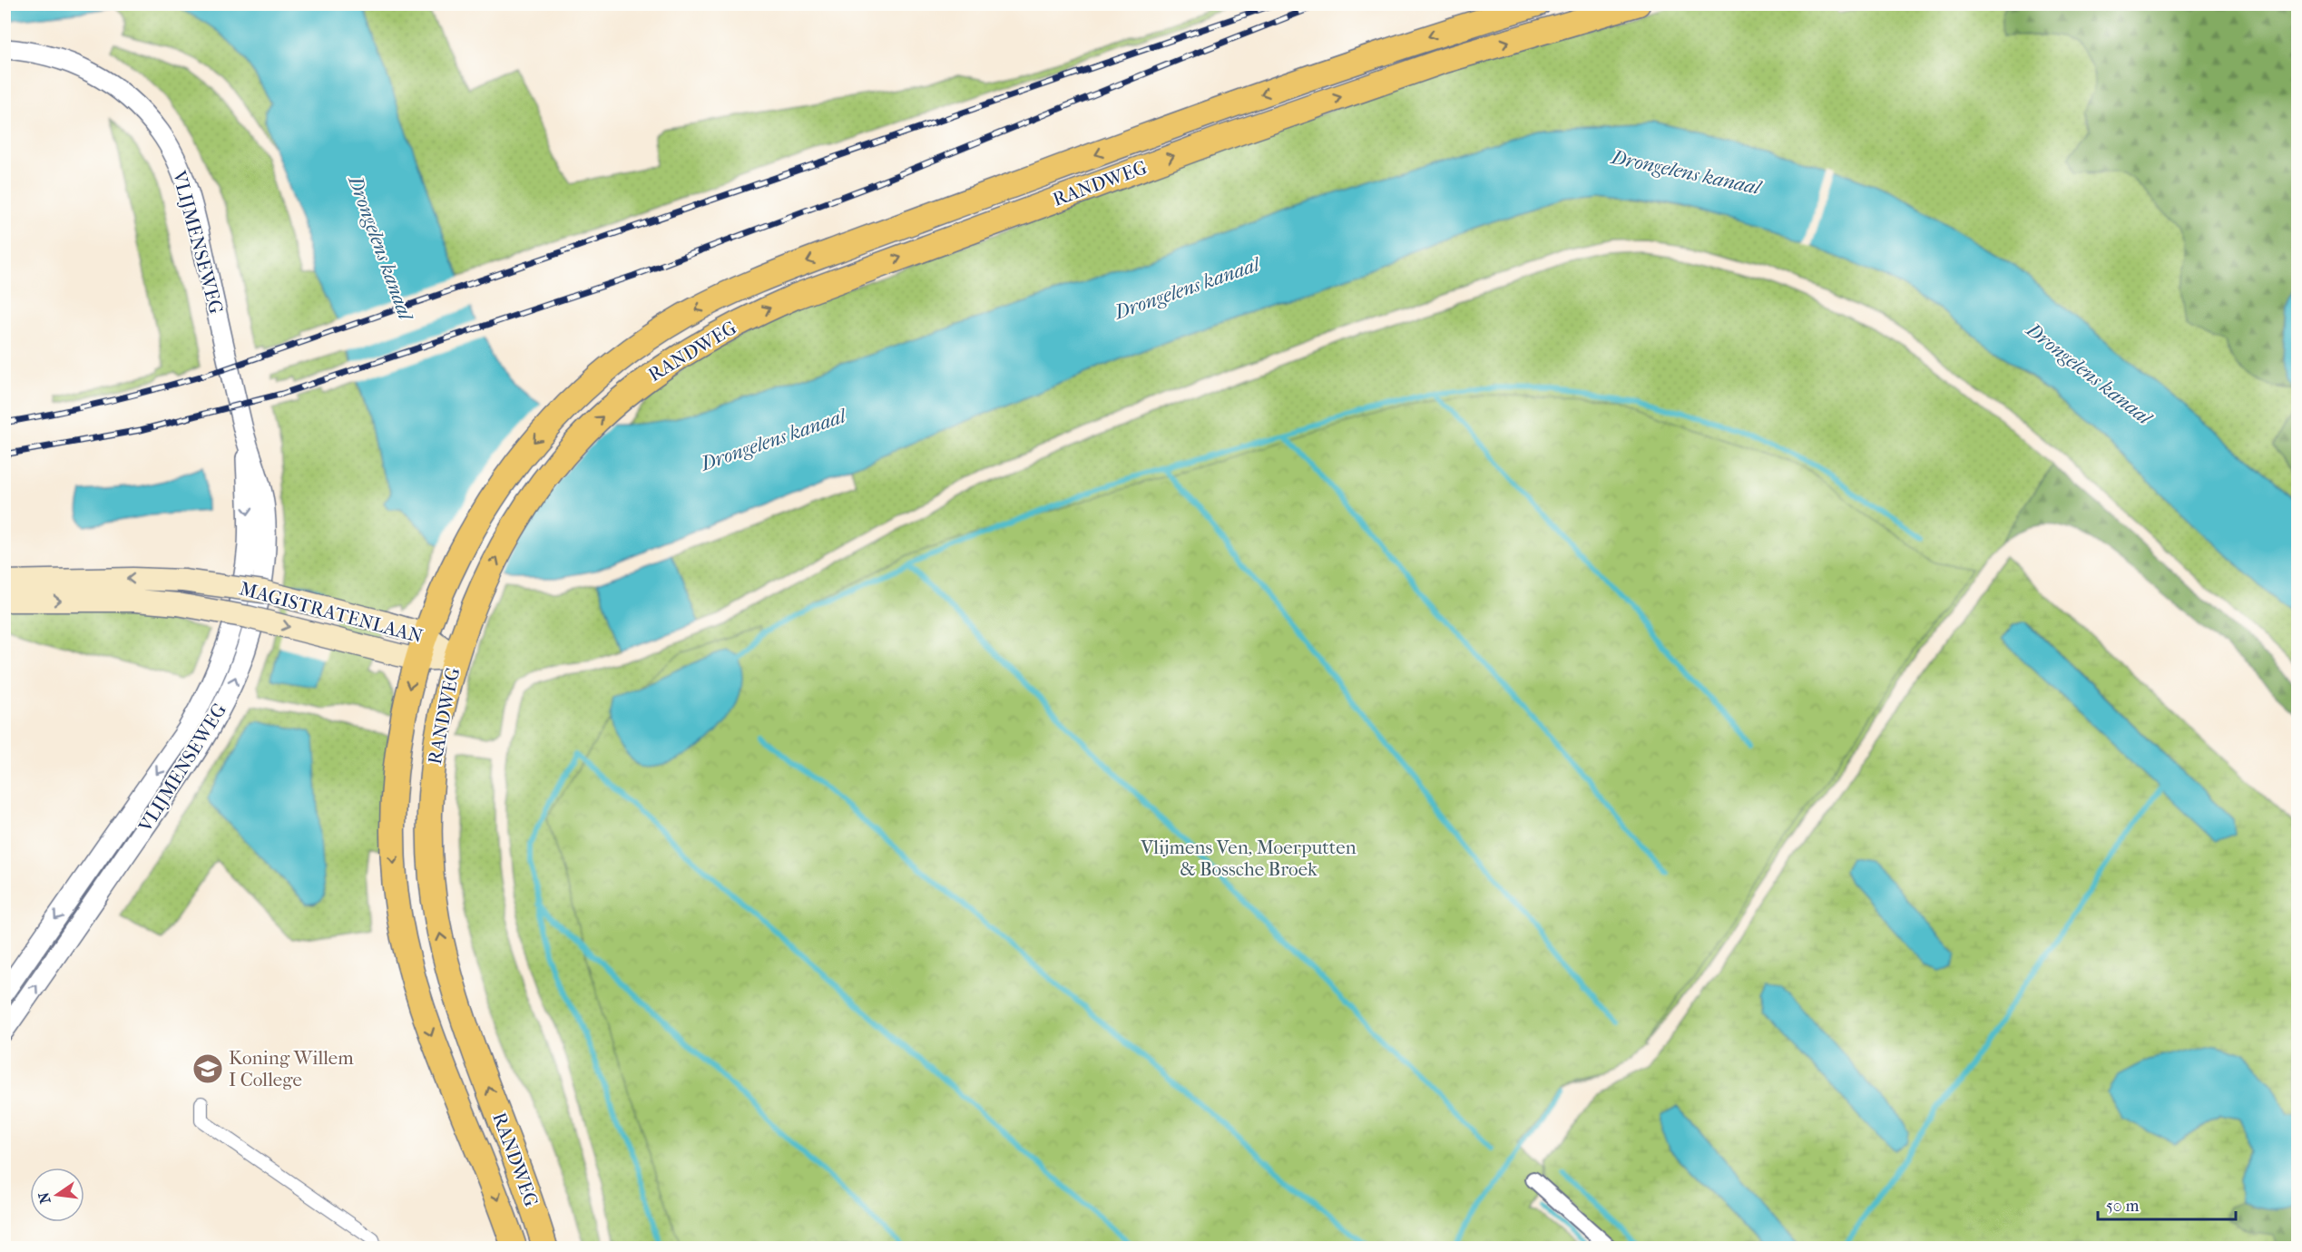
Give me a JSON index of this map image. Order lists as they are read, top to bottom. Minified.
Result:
{"streets":{"main road":["RANDWEG","MAGISTRATENLAAN"],"street":["VLIJMENSEWEG"]},"crossings":[["RANDWEG","MAGISTRATENLAAN"]],"water":["Drongelens kanaal"],"parks":["Vlijmens Ven, Moerputten & Bossche Broek"],"places":{"school or university":["Koning Willem I College"]},"scale_bar":"50 m","north":"left"}
